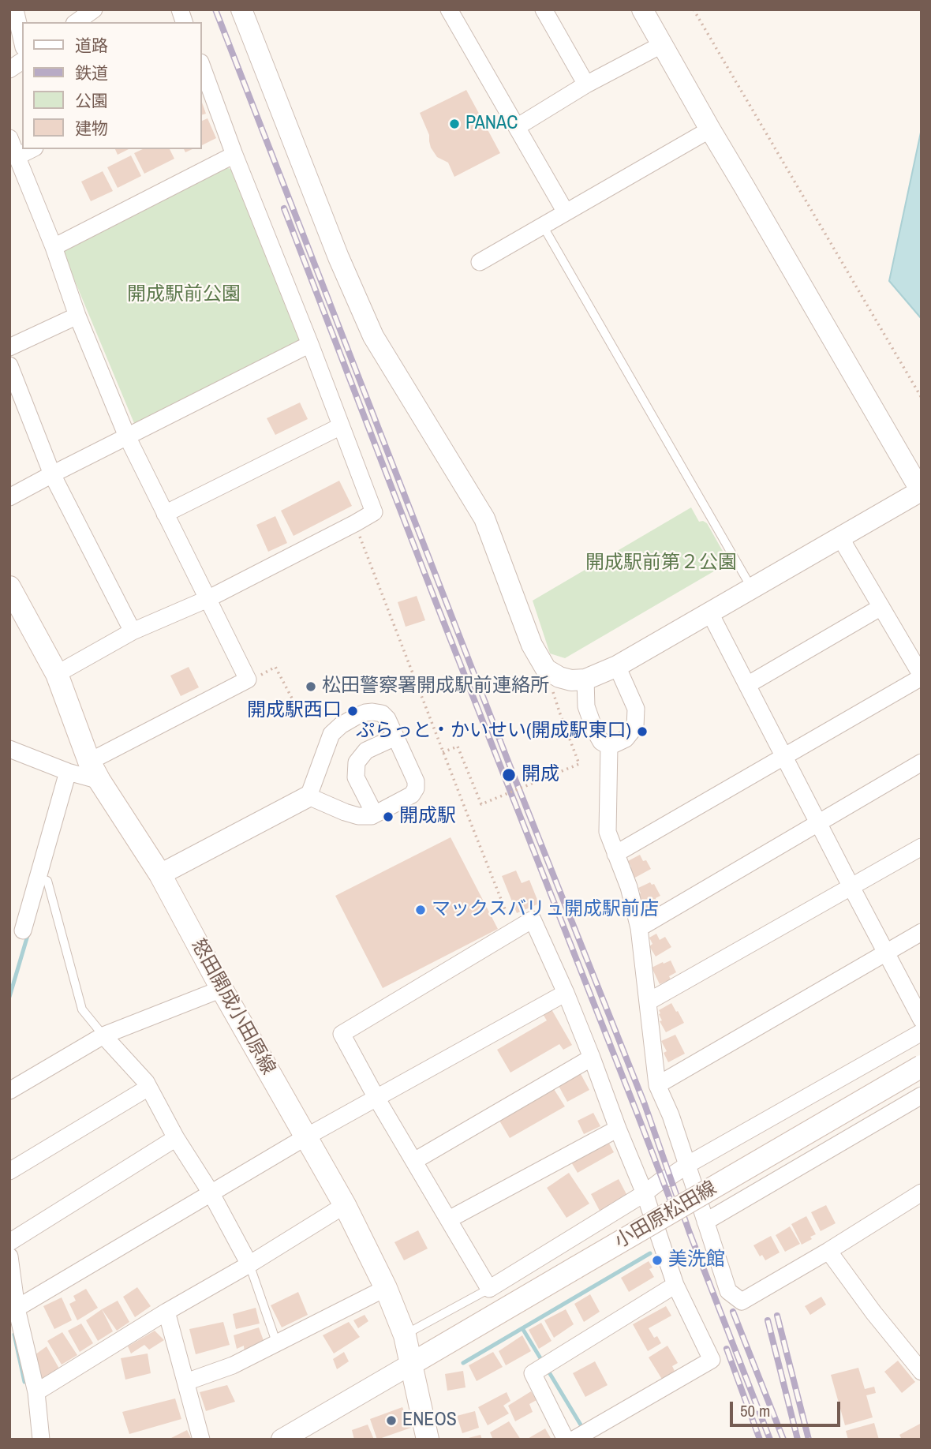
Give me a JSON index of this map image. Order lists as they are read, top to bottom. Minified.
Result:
{"streets":{"main road":["怒田開成小田原線","小田原松田線"]},"crossings":[["怒田開成小田原線","小田原松田線"]],"parks":["開成駅前公園","開成駅前第２公園"],"places":["PANAC","松田警察署開成駅前連絡所","開成駅西口","ぷらっと・かいせい(開成駅東口)","開成","開成駅","マックスバリュ開成駅前店","美洗館","ENEOS"],"legend":["道路","鉄道","公園","建物"],"scale_bar":"50 m"}
